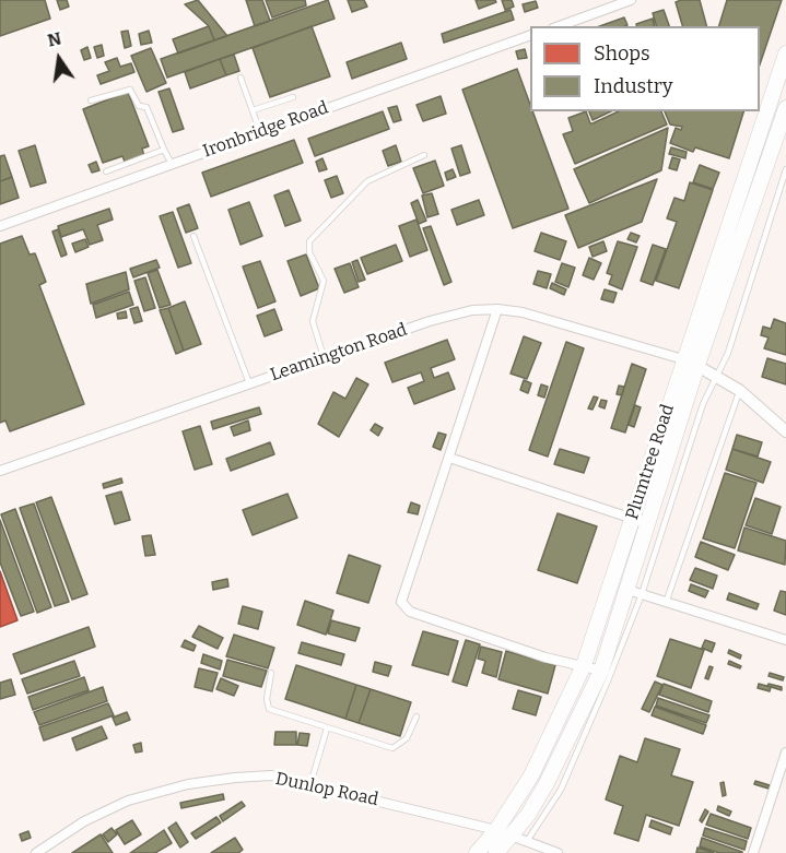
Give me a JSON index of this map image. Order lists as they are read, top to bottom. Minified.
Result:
{"streets":{"highway":["Plumtree Road"],"street":["Ironbridge Road","Leamington Road","Dunlop Road"]},"crossings":[["Leamington Road","Plumtree Road"],["Plumtree Road","Dunlop Road"]],"legend":["Shops","Industry"],"north":"top"}
